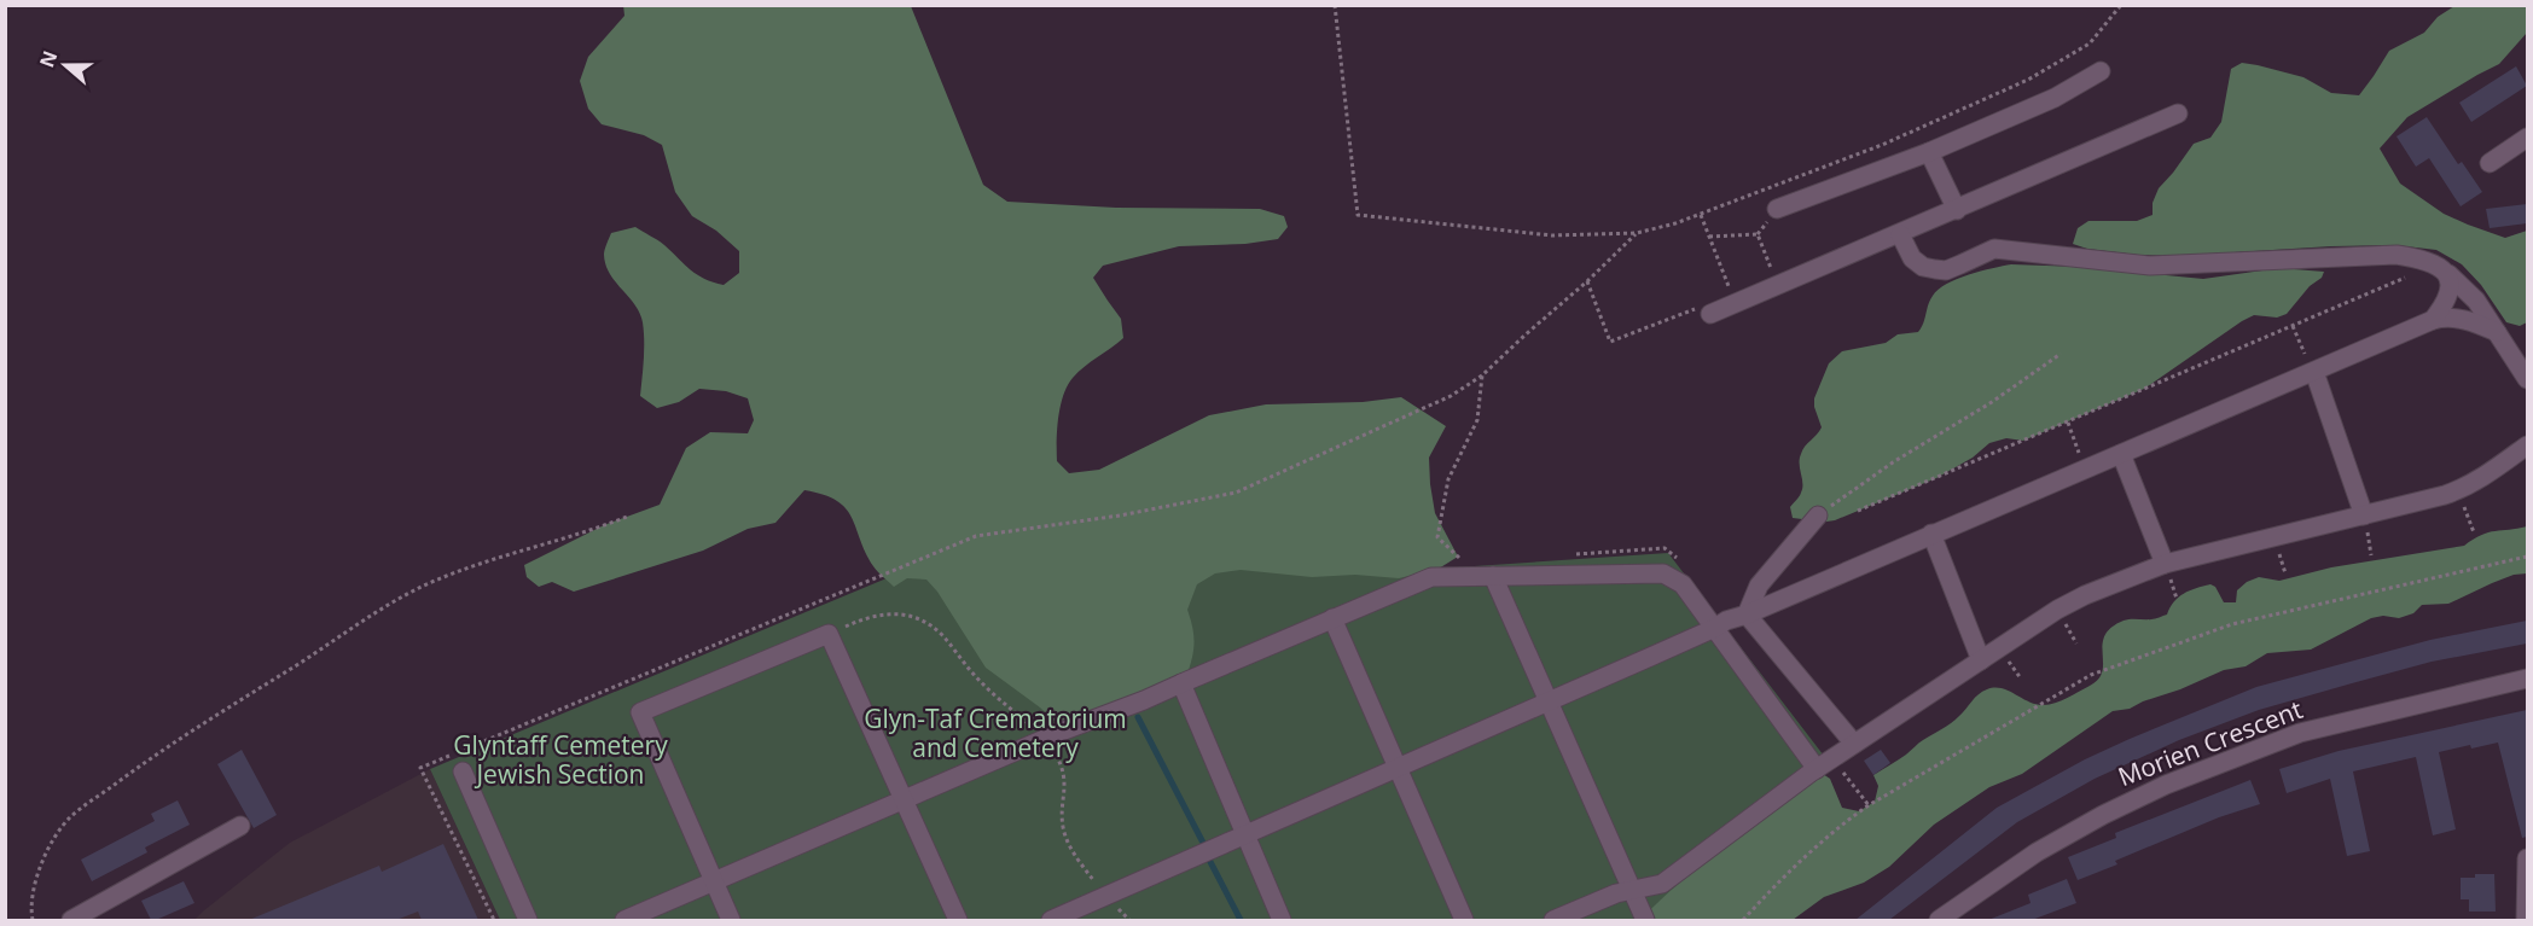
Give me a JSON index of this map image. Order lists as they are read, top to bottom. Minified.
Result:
{"streets":{"street":["Morien Crescent"]},"parks":["Glyn-Taf Crematorium and Cemetery","Glyntaff Cemetery Jewish Section"],"north":"left"}
